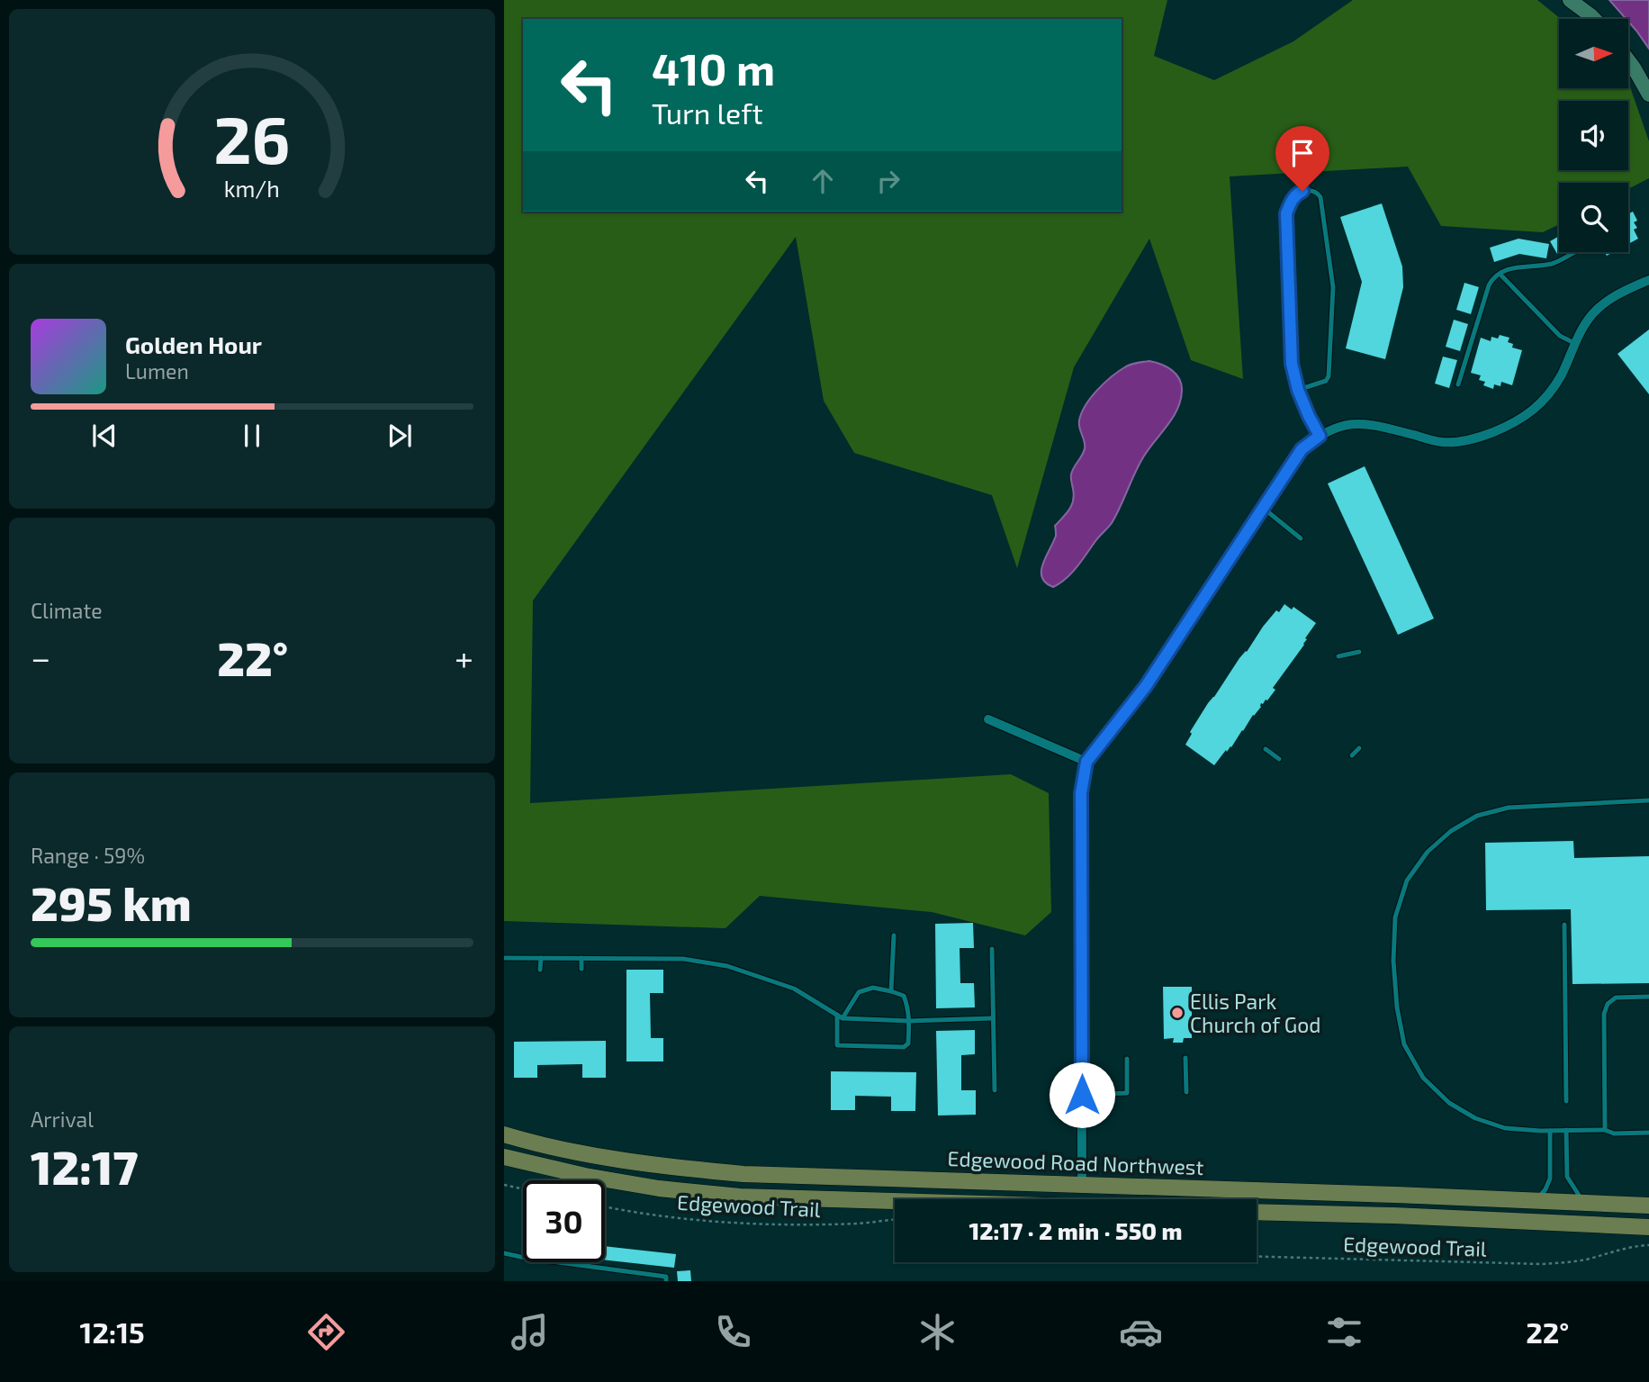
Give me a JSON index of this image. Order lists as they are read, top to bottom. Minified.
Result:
{"streets":{"main road":["Edgewood Road Northwest"],"path":["Edgewood Trail"]},"places":["Ellis Park Church of God"],"north":"right","page":{"turn":["410 m","Turn left"],"song":["Golden Hour","Lumen"],"tile":["Climate",["Range · 59%","295 km"],["Arrival","12:17"]],"heat":["−","22°","+"],"limit":"30","trip":"12:17 · 2 min · 550 m","tabs":["12:15","22°"],"gauge":["26","km/h"]}}
